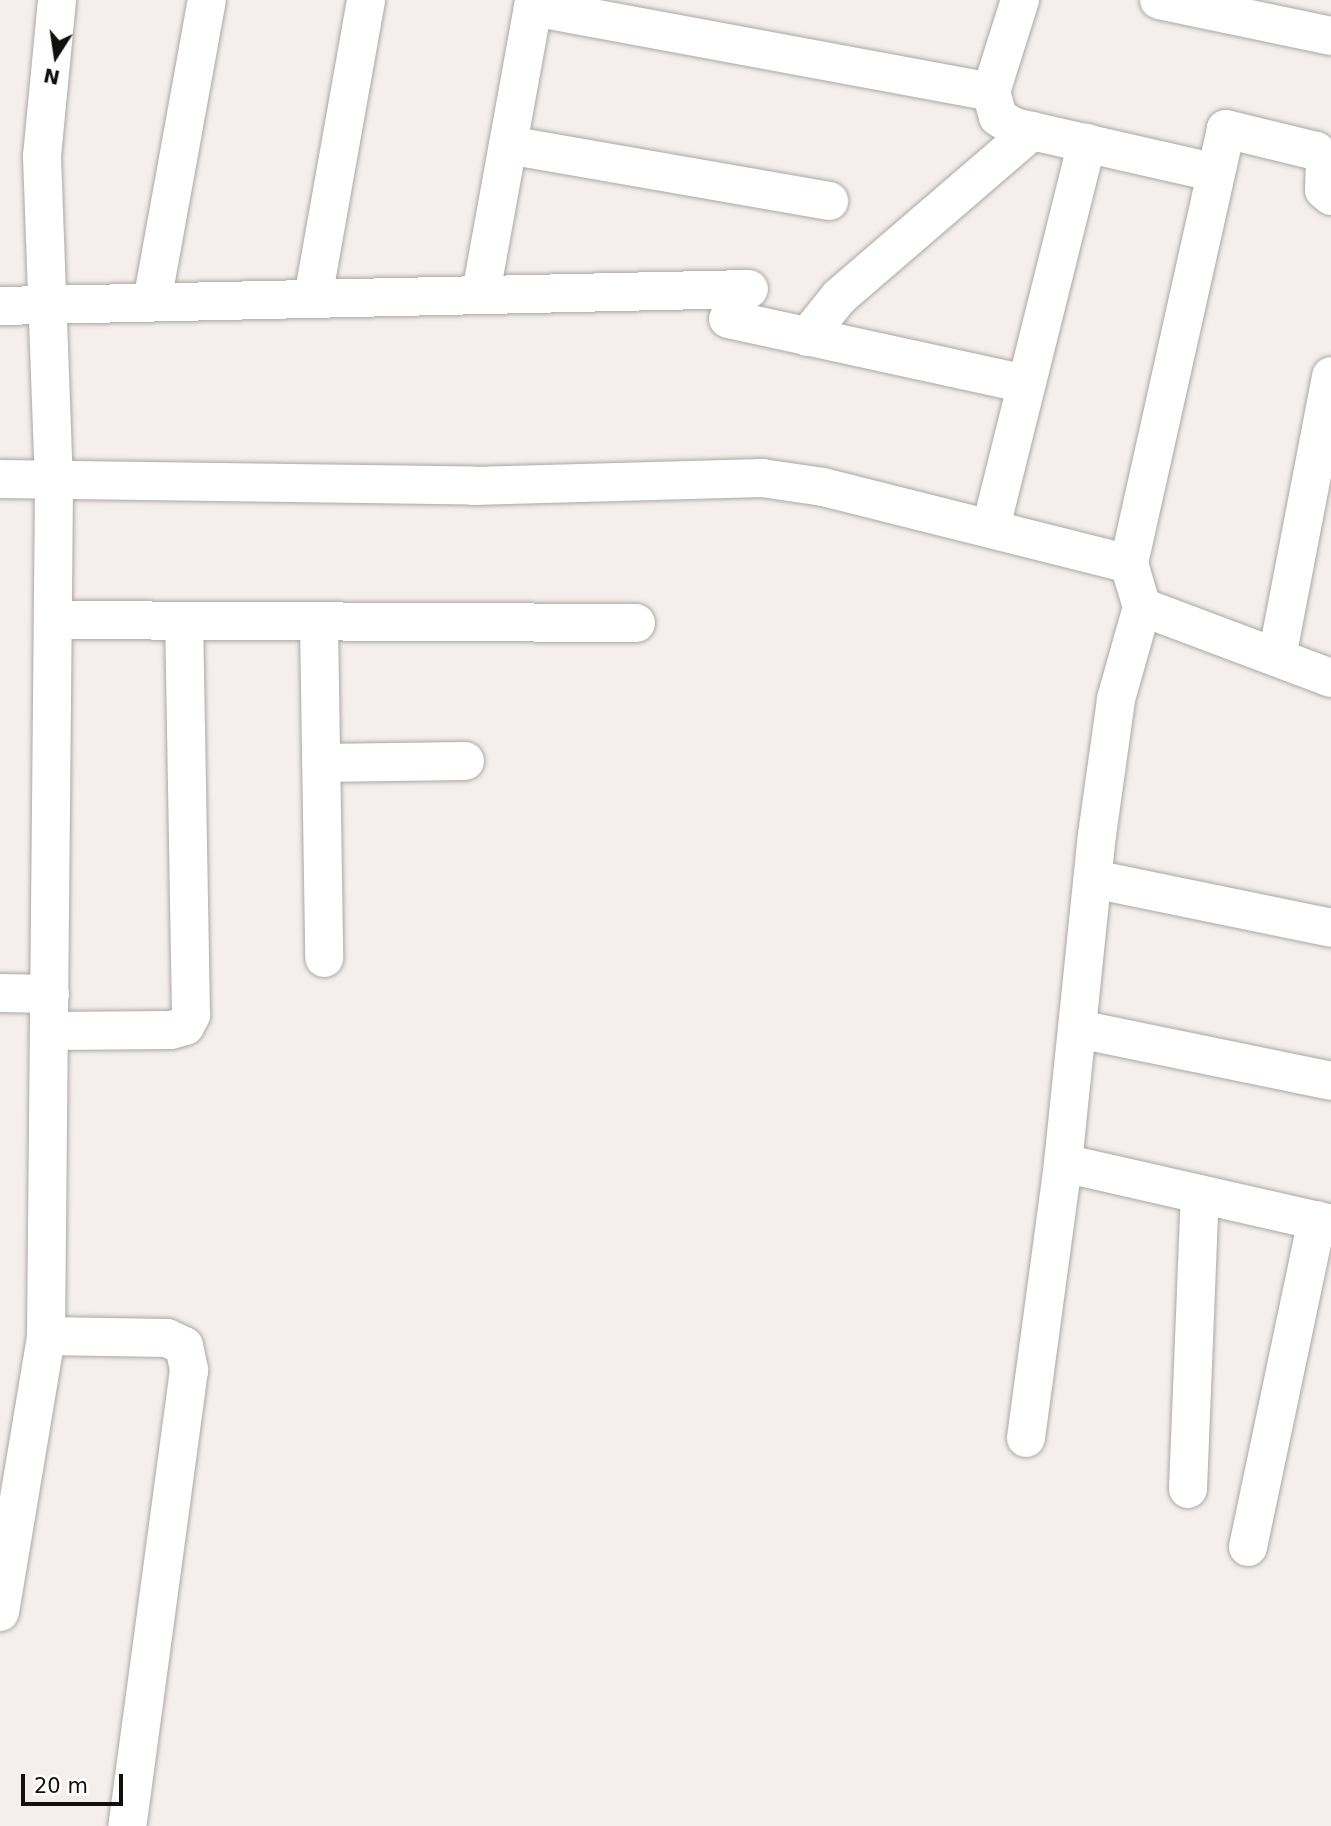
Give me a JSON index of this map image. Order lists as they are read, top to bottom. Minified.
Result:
{"scale_bar":"20 m","north":"bottom"}
